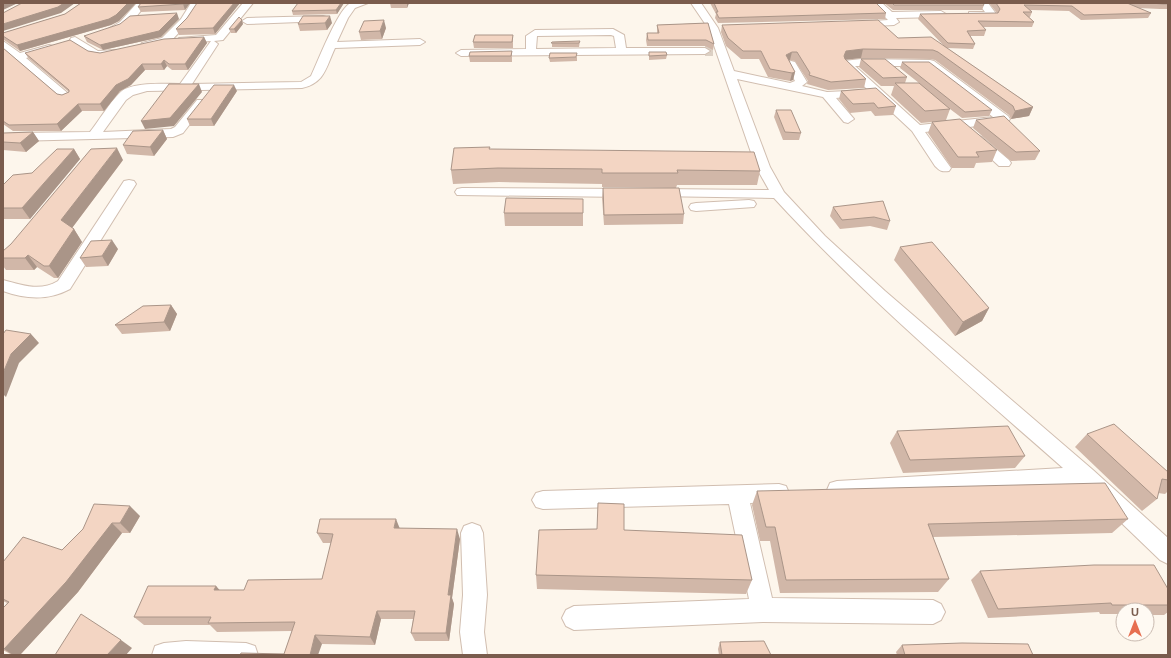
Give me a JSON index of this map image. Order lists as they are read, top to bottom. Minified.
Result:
{"north":"top"}
